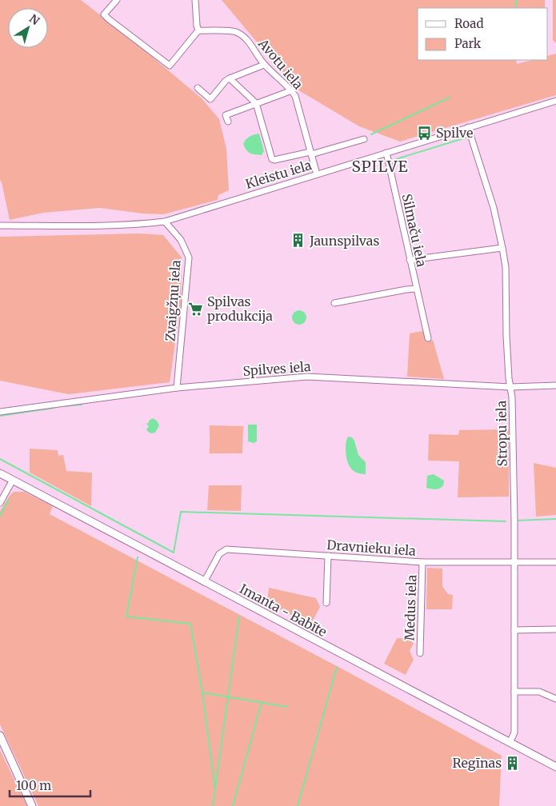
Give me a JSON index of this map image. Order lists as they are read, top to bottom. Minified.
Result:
{"streets":{"main road":["Imanta - Babīte"],"street":["Avotu iela","Kleistu iela","Silmaču iela","Zvaigžņu iela","Spilves iela","Stropu iela","Dravnieku iela","Medus iela"]},"crossings":[["Avotu iela","Kleistu iela"],["Kleistu iela","Silmaču iela"],["Kleistu iela","Zvaigžņu iela"],["Kleistu iela","Stropu iela"],["Zvaigžņu iela","Spilves iela"],["Spilves iela","Stropu iela"],["Stropu iela","Dravnieku iela"],["Stropu iela","Imanta - Babīte"],["Dravnieku iela","Medus iela"],["Dravnieku iela","Imanta - Babīte"]],"districts":["SPILVE"],"places":{"bus stop":["Spilve"],"building":["Jaunspilvas","Regīnas"],"supermarket":["Spilvas produkcija"]},"legend":["Road","Park"],"scale_bar":"100 m","north":"top right"}
